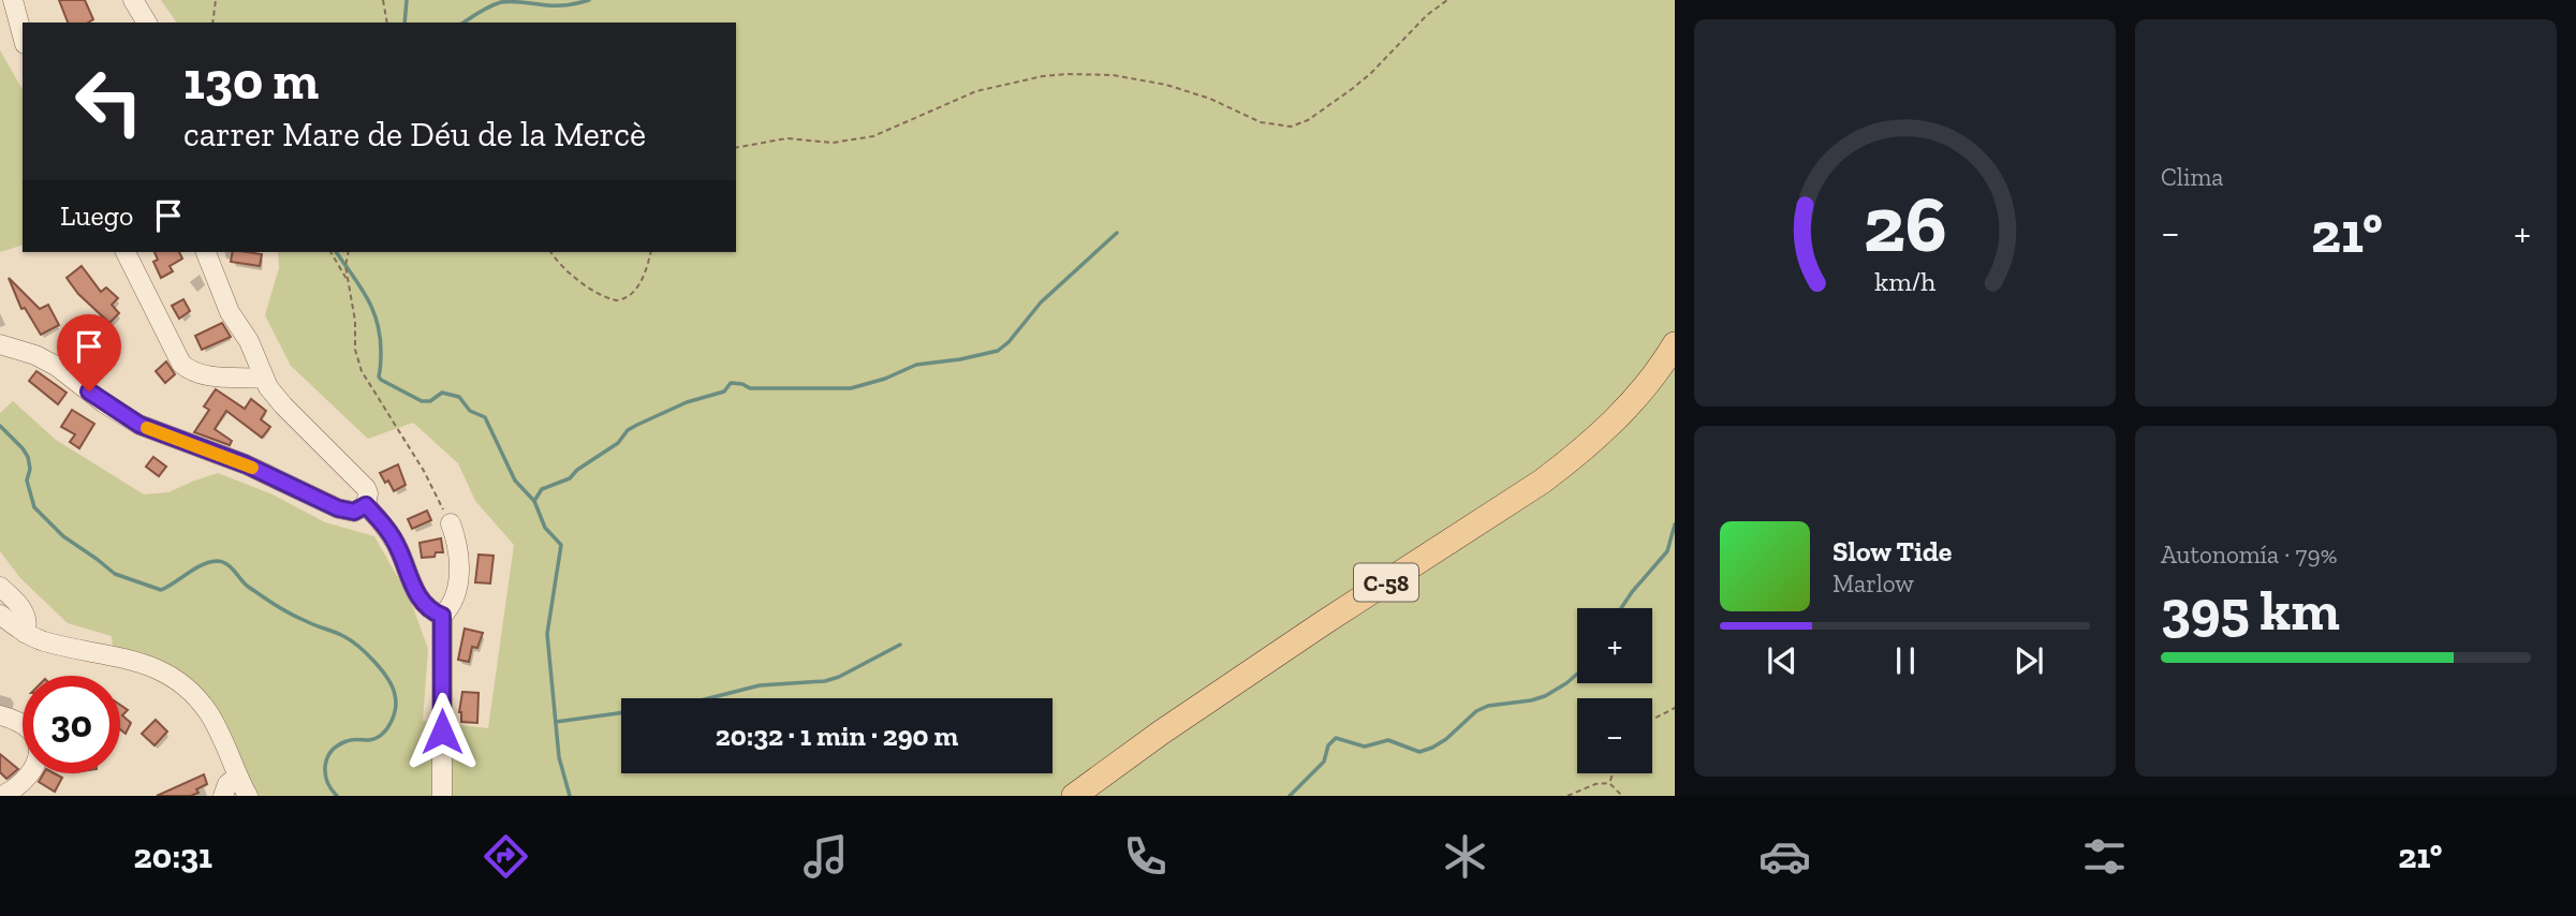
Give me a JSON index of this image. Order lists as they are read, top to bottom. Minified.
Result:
{"streets":{"main road":["C-58"]},"page":{"tile":["Clima",["Autonomía · 79%","395 km"]],"turn":["130 m","carrer Mare de Déu de la Mercè"],"then":"Luego","heat":["−","21°","+"],"song":["Slow Tide","Marlow"],"map_buttons":["+","−"],"limit":"30","trip":"20:32 · 1 min · 290 m","tabs":["20:31","21°"],"gauge":["26","km/h"]}}
